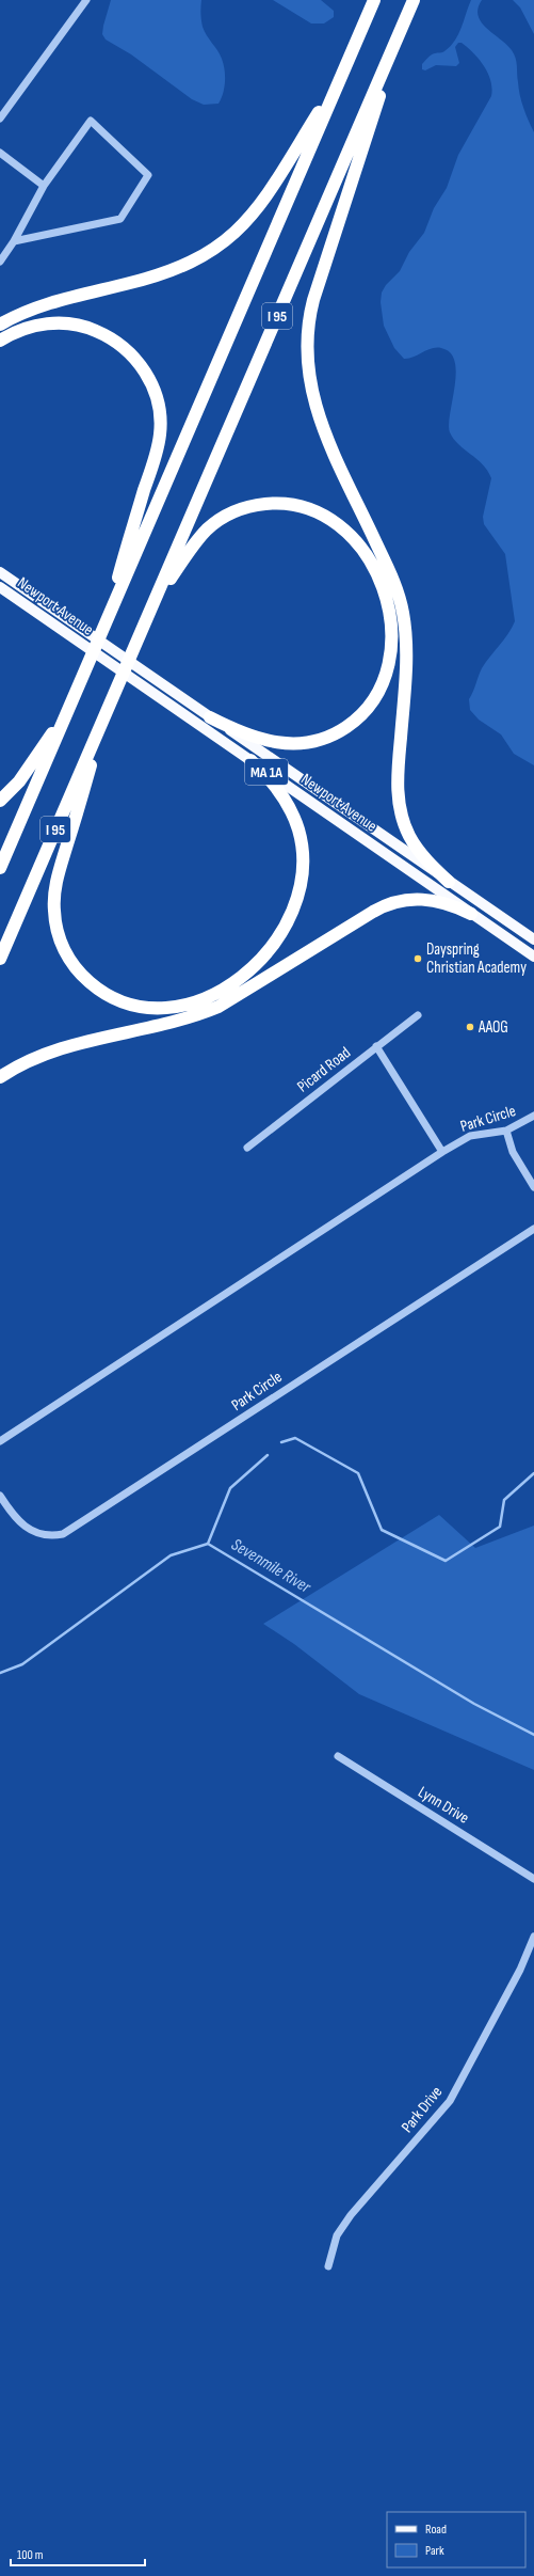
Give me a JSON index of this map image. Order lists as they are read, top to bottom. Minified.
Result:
{"streets":{"highway":["I 95"],"main road":["Newport Avenue","MA 1A"],"street":["Picard Road","Park Circle","Lynn Drive","Park Drive"]},"water":["Sevenmile River"],"places":["Dayspring Christian Academy","AAOG"],"legend":["Road","Park"],"scale_bar":"100 m"}
